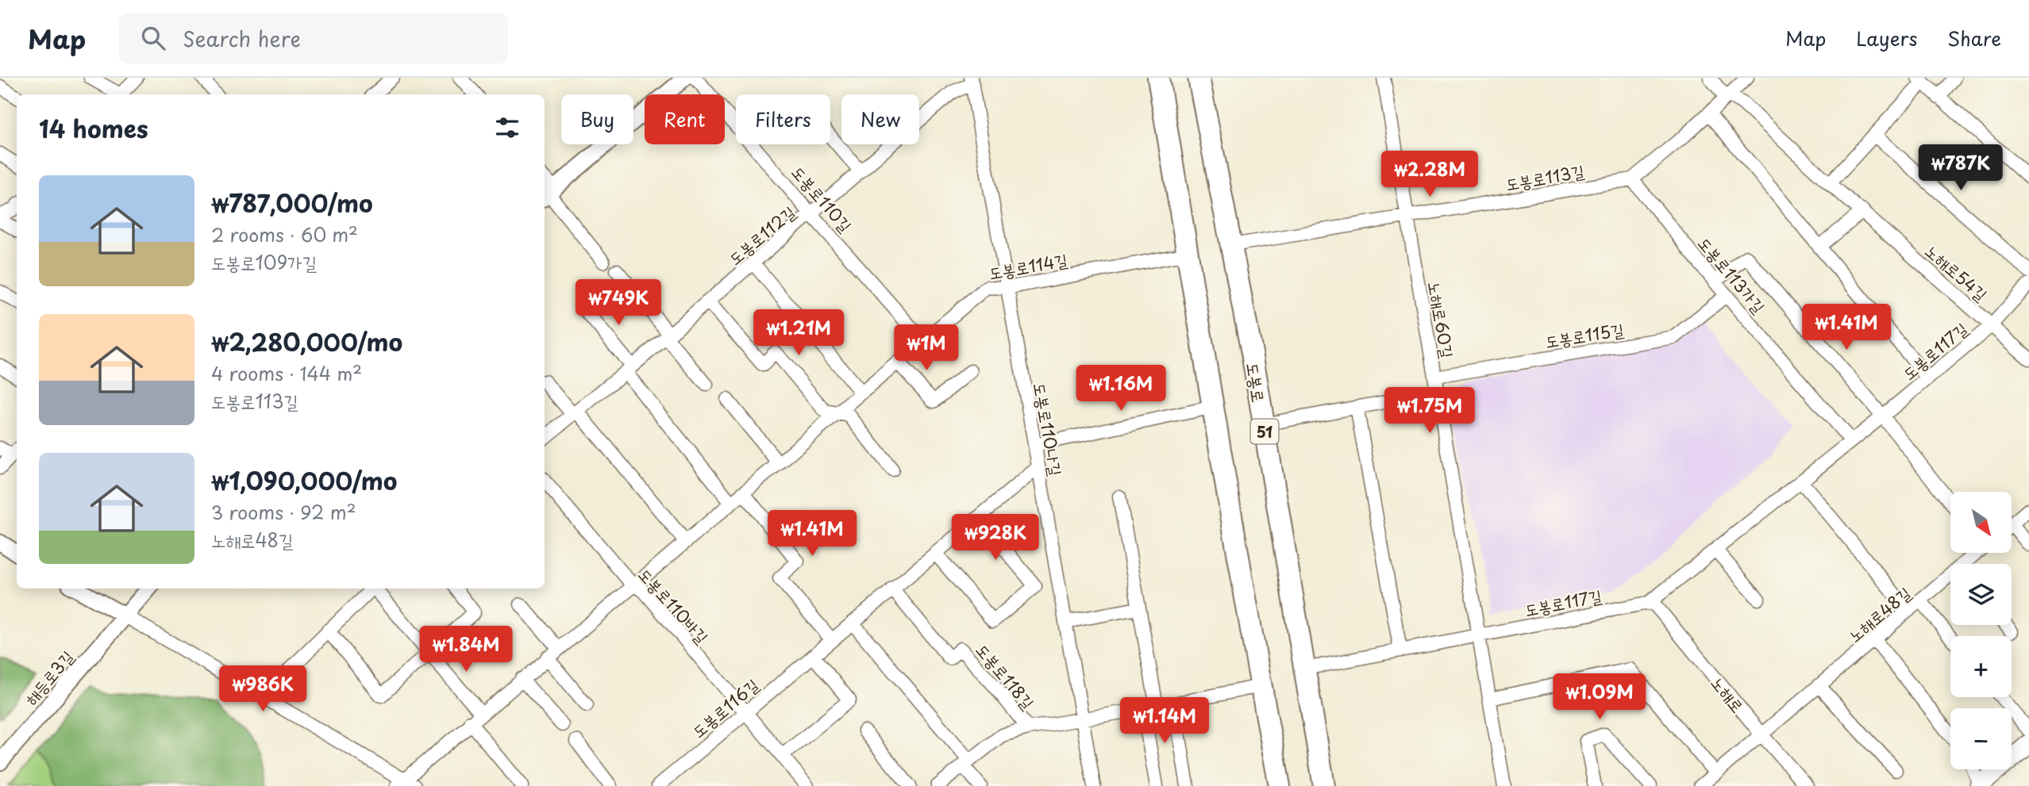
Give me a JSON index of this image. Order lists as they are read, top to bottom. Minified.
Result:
{"streets":{"main road":["도봉로","51"],"street":["도봉로113길","도봉로110길","도봉로112길","도봉로114길","노해로54길","도봉로113가길","노해로60길","도봉로115길","도봉로117길","도봉로110나길","도봉로110바길","노해로48길","도봉로118길","해등로3길","노해로","도봉로116길"]},"crossings":[["도봉로113길","도봉로113가길"],["도봉로113길","노해로60길"],["도봉로113길","도봉로"],["도봉로110길","도봉로112길"],["도봉로110길","도봉로114길"],["도봉로112길","도봉로110나길"],["도봉로114길","도봉로110나길"],["도봉로114길","도봉로110바길"],["노해로54길","도봉로117길"],["도봉로113가길","도봉로115길"],["도봉로113가길","도봉로117길"],["노해로60길","도봉로115길"],["노해로60길","도봉로117길"],["도봉로117길","도봉로"],["도봉로117길","노해로"],["도봉로110나길","도봉로118길"],["도봉로110나길","도봉로116길"],["도봉로110바길","도봉로116길"],["노해로48길","노해로"],["도봉로118길","도봉로116길"]],"north":"bottom right","page":{"header":"Map","search":"Search here","nav":["Map","Layers","Share"],"chip":["Buy","Rent","Filters","New"],"heading":"14 homes","price":["₩787K","₩2.28M","₩749K","₩1.41M","₩1.21M","₩1M","₩1.16M","₩1.75M","₩1.41M","₩928K","₩1.84M","₩986K","₩1.09M","₩1.14M"],"list":[{"name":"₩787,000/mo","note":"2 rooms · 60 m² · 도봉로109가길"},{"name":"₩2,280,000/mo","note":"4 rooms · 144 m² · 도봉로113길"},{"name":"₩1,090,000/mo","note":"3 rooms · 92 m² · 노해로48길"}],"map_buttons":["+","−"]}}
